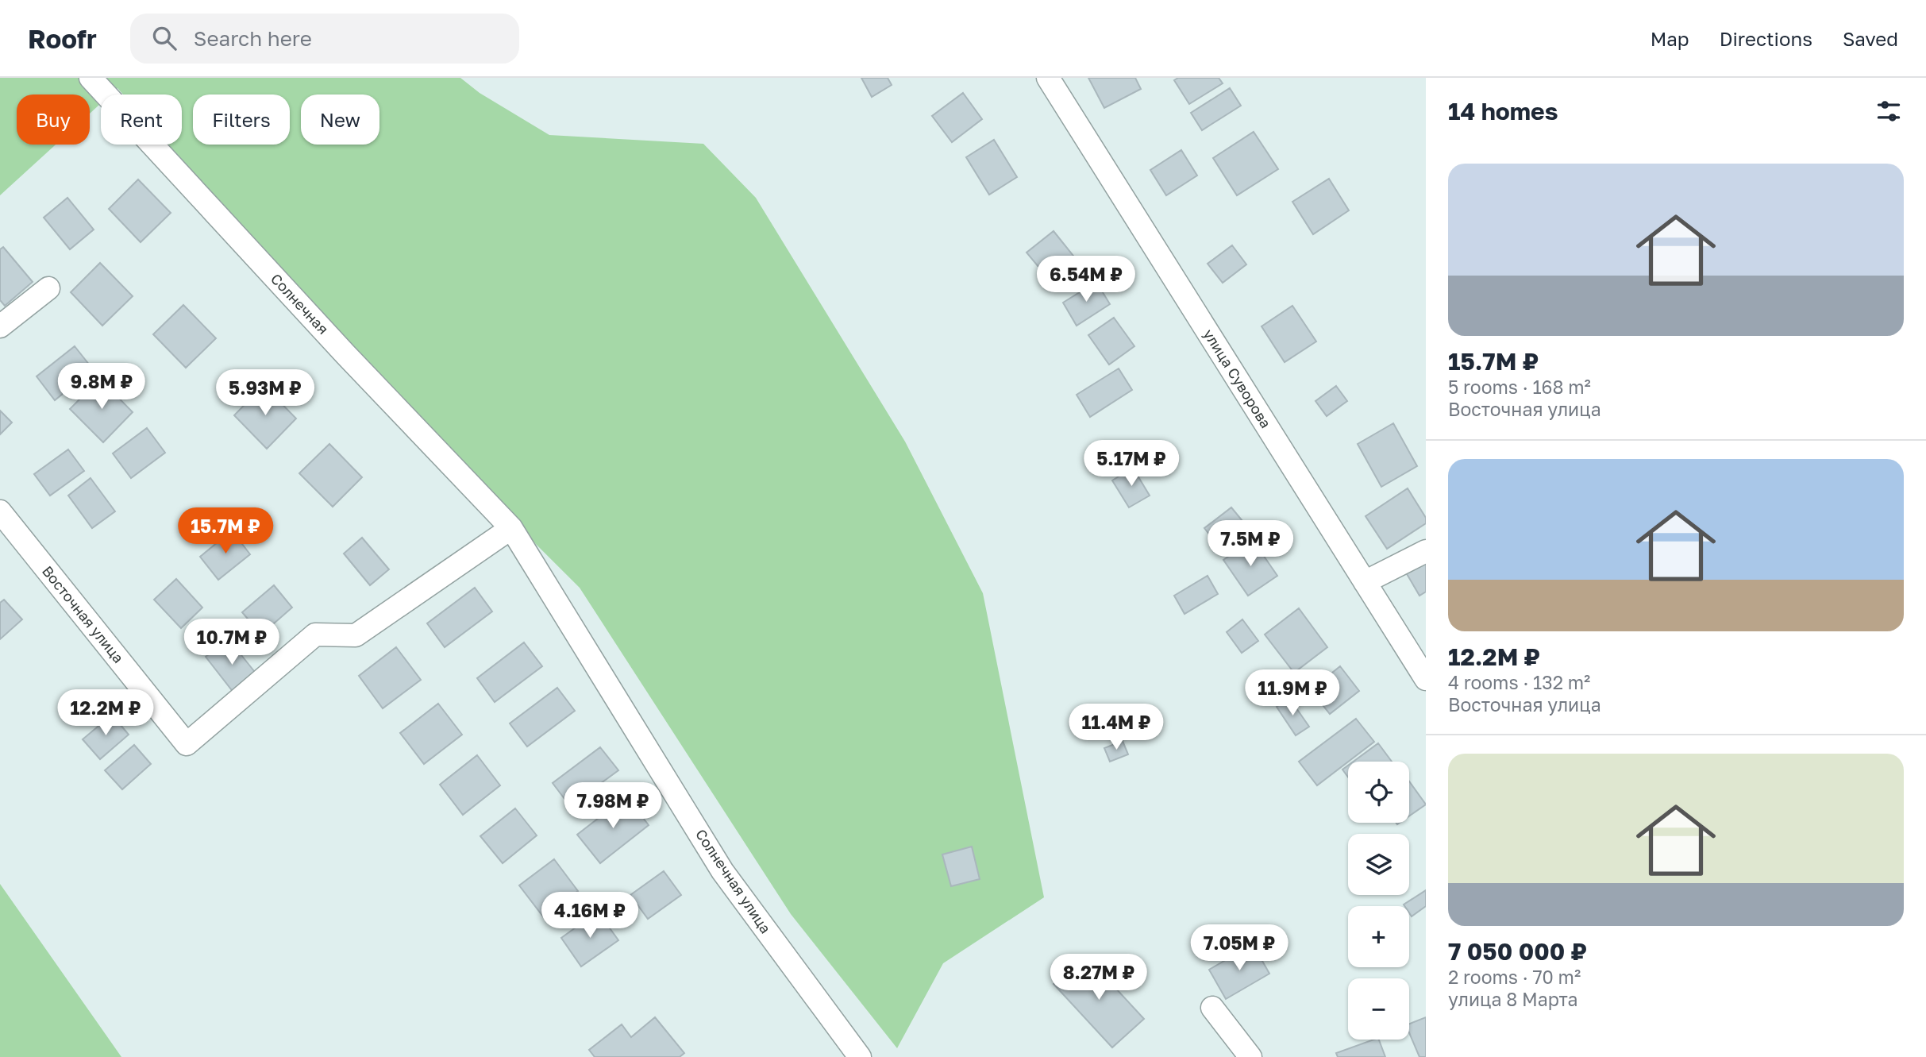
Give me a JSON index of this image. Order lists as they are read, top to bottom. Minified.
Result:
{"streets":{"street":["Солнечная","улица Суворова","Восточная улица","Солнечная улица"]},"crossings":[["Солнечная","Восточная улица"],["Солнечная","Солнечная улица"],["Восточная улица","Солнечная улица"]],"page":{"header":"Roofr","search":"Search here","nav":["Map","Directions","Saved"],"heading":"14 homes","chip":["Buy","Rent","Filters","New"],"list":[{"name":"15.7M ₽","note":"5 rooms · 168 m² · Восточная улица"},{"name":"12.2M ₽","note":"4 rooms · 132 m² · Восточная улица"},{"name":"7 050 000 ₽","note":"2 rooms · 70 m² · улица 8 Марта"}],"price":["6.54M ₽","9.8M ₽","5.93M ₽","5.17M ₽","15.7M ₽","7.5M ₽","10.7M ₽","11.9M ₽","12.2M ₽","11.4M ₽","7.98M ₽","4.16M ₽","7.05M ₽","8.27M ₽"],"map_buttons":["+","−"]}}
